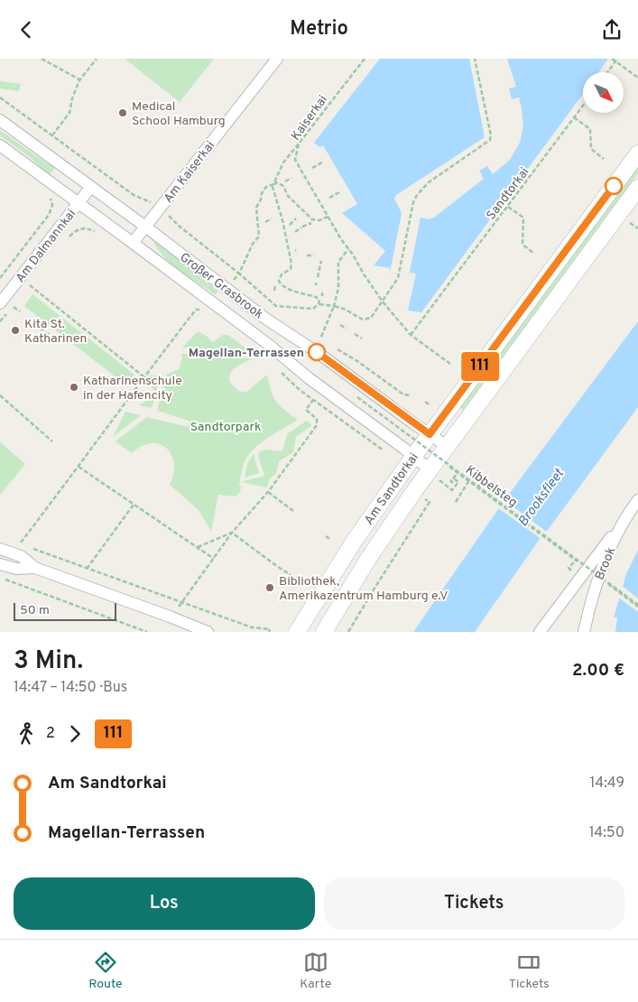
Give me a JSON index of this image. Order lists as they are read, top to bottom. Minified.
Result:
{"streets":{"main road":["Am Sandtorkai"],"street":["Am Kaiserkai","Am Dalmannkai","Großer Grasbrook","Brook"],"path":["Kaiserkai","Sandtorkai","Kibbelsteg"]},"crossings":[["Kaiserkai","Sandtorkai"],["Am Kaiserkai","Großer Grasbrook"],["Am Dalmannkai","Großer Grasbrook"],["Großer Grasbrook","Am Sandtorkai"]],"water":["Brooksfleet"],"parks":["Sandtorpark"],"places":["Medical School Hamburg","Kita St. Katharinen","Magellan-Terrassen","Katharinenschule in der Hafencity","Bibliothek, Amerikazentrum Hamburg e.V"],"lines":["bus line 111"],"scale_bar":"50 m","north":"bottom right","page":{"header":"Metrio","on_map":"111","scale":"50 m","heading":["3 Min.","14:47 – 14:50 · Bus","2.00 €"],"legs":["2","111"],"list":[{"name":"Am Sandtorkai","value":"14:49"},{"name":"Magellan-Terrassen","value":"14:50"}],"buttons":["Los","Tickets"],"tabs":["Route","Karte","Tickets"]}}
